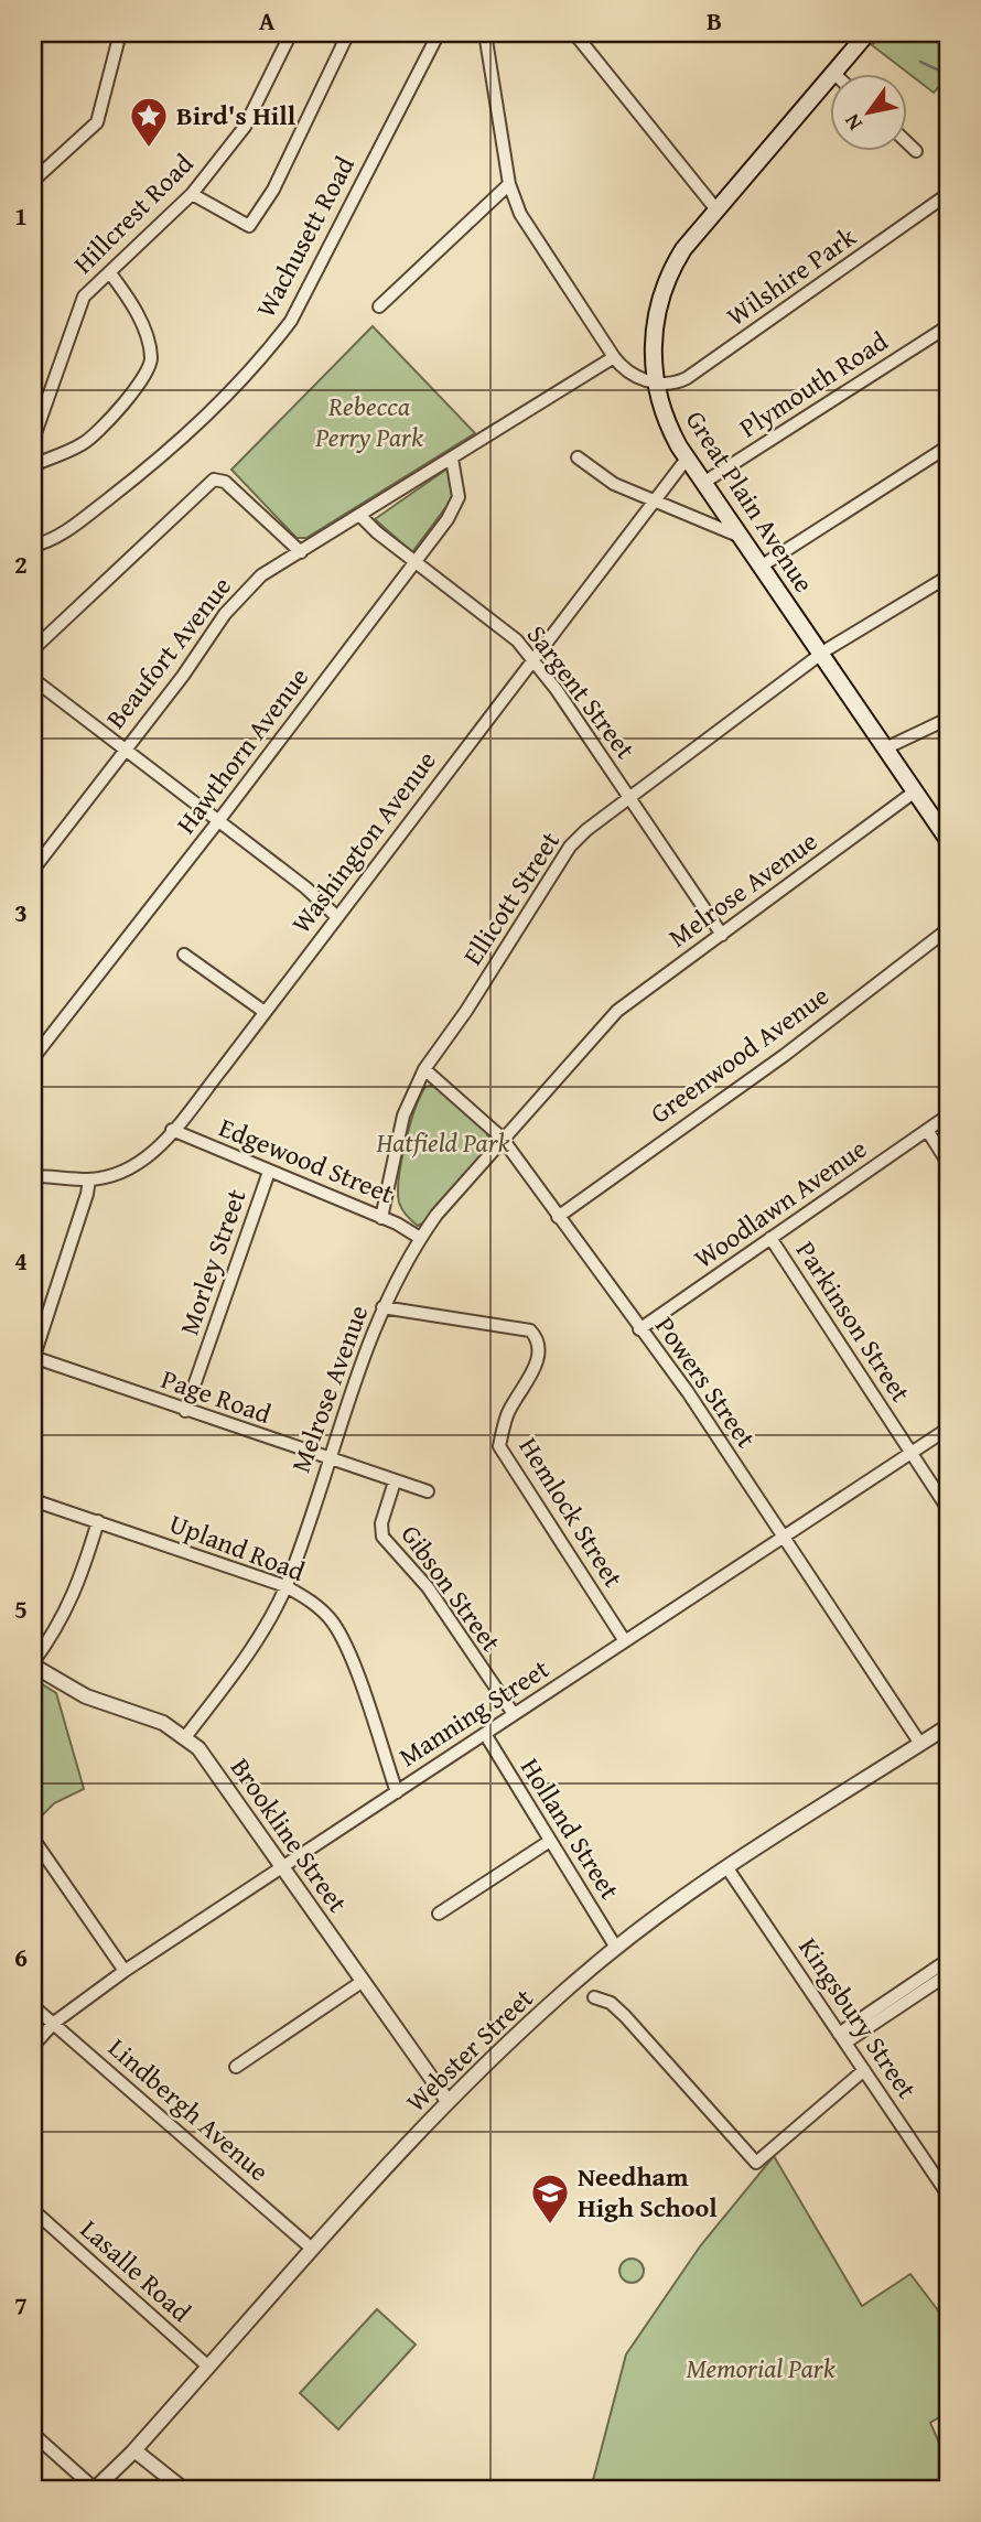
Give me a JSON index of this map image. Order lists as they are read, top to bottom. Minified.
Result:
{"streets":{"main road":["Great Plain Avenue"],"street":["Hillcrest Road","Wachusett Road","Wilshire Park","Plymouth Road","Beaufort Avenue","Sargent Street","Hawthorn Avenue","Washington Avenue","Melrose Avenue","Ellicott Street","Greenwood Avenue","Edgewood Street","Woodlawn Avenue","Morley Street","Parkinson Street","Powers Street","Page Road","Hemlock Street","Upland Road","Gibson Street","Manning Street","Holland Street","Brookline Street","Kingsbury Street","Webster Street","Lindbergh Avenue","Lasalle Road"]},"crossings":[["Wilshire Park","Great Plain Avenue"],["Plymouth Road","Great Plain Avenue"],["Great Plain Avenue","Washington Avenue"],["Great Plain Avenue","Melrose Avenue"],["Great Plain Avenue","Ellicott Street"],["Beaufort Avenue","Sargent Street"],["Beaufort Avenue","Hawthorn Avenue"],["Sargent Street","Hawthorn Avenue"],["Sargent Street","Washington Avenue"],["Sargent Street","Melrose Avenue"],["Sargent Street","Ellicott Street"],["Washington Avenue","Edgewood Street"],["Melrose Avenue","Edgewood Street"],["Melrose Avenue","Powers Street"],["Melrose Avenue","Page Road"],["Melrose Avenue","Hemlock Street"],["Melrose Avenue","Upland Road"],["Melrose Avenue","Brookline Street"],["Ellicott Street","Edgewood Street"],["Ellicott Street","Powers Street"],["Greenwood Avenue","Powers Street"],["Edgewood Street","Morley Street"],["Woodlawn Avenue","Parkinson Street"],["Woodlawn Avenue","Powers Street"],["Morley Street","Page Road"],["Parkinson Street","Manning Street"],["Powers Street","Manning Street"],["Powers Street","Webster Street"],["Page Road","Gibson Street"],["Hemlock Street","Manning Street"],["Upland Road","Manning Street"],["Gibson Street","Manning Street"],["Manning Street","Holland Street"],["Manning Street","Brookline Street"],["Manning Street","Lindbergh Avenue"],["Holland Street","Webster Street"],["Brookline Street","Webster Street"],["Kingsbury Street","Webster Street"],["Webster Street","Lindbergh Avenue"],["Webster Street","Lasalle Road"]],"parks":["Rebecca Perry Park","Hatfield Park","Memorial Park"],"places":{"place":["Bird's Hill"],"school or university":["Needham High School"]},"north":"bottom left","grid":{"columns":["A","B"],"rows":["1","2","3","4","5","6","7"]}}
